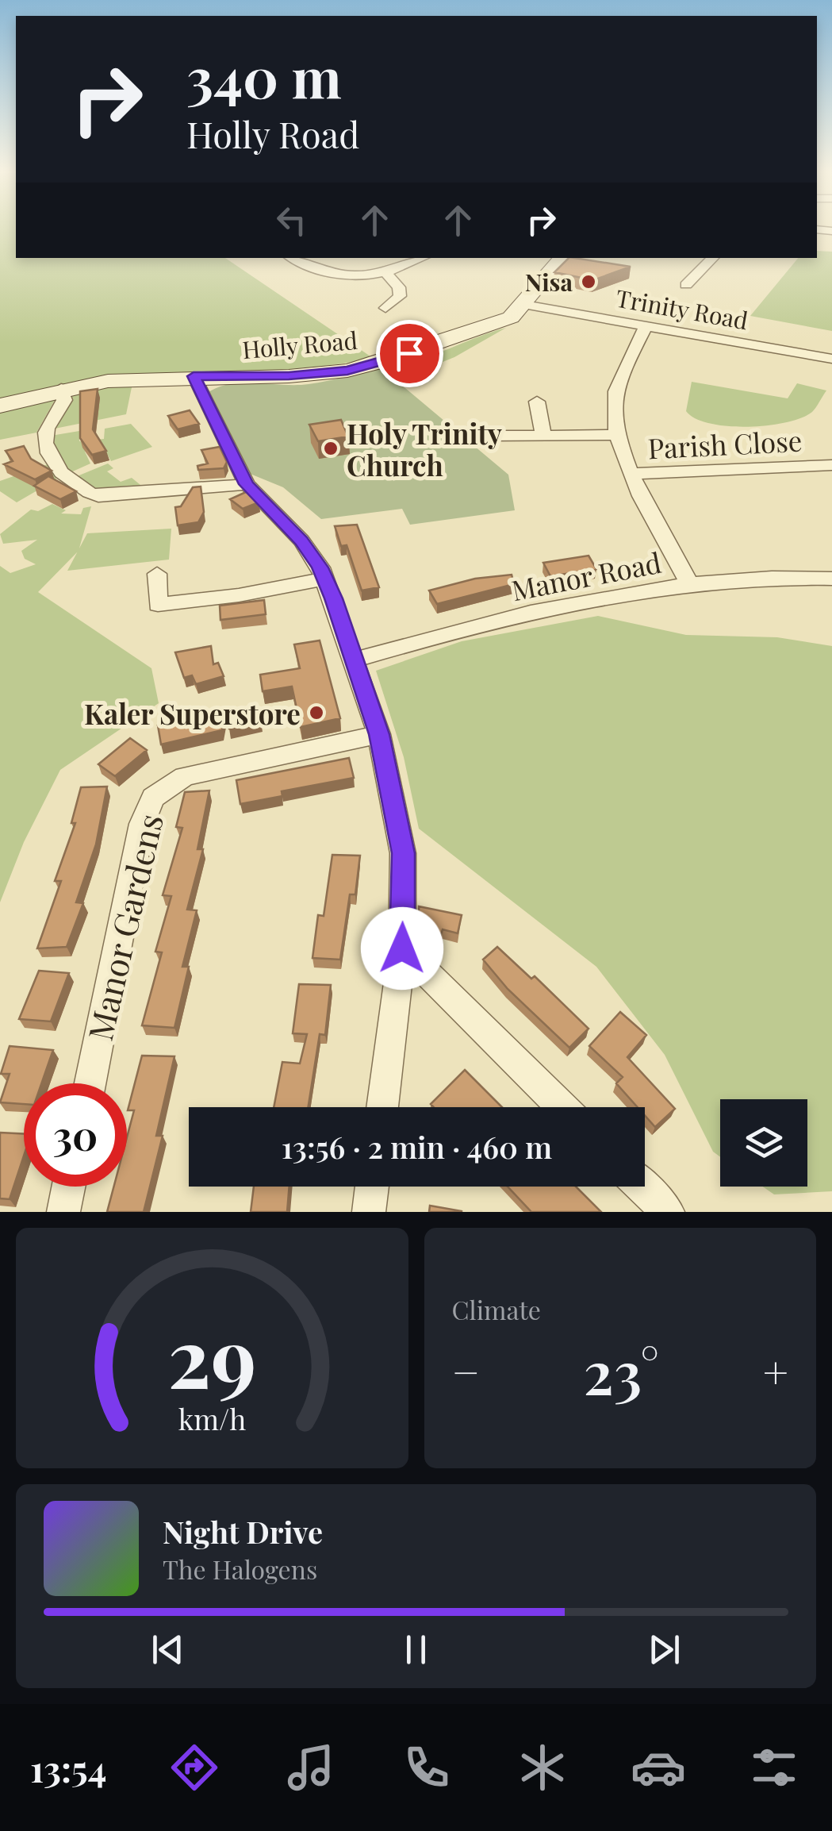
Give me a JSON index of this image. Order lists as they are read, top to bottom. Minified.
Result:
{"streets":{"street":["Trinity Road","Holly Road","Parish Close","Manor Road","Manor Gardens"]},"crossings":[["Trinity Road","Holly Road"]],"places":["Nisa","Holy Trinity Church","Kaler Superstore"],"page":{"turn":["340 m","Holly Road"],"limit":"30","trip":"13:56 · 2 min · 460 m","tile":"Climate","heat":["−","23°","+"],"song":["Night Drive","The Halogens"],"tabs":"13:54","gauge":["29","km/h"]}}
